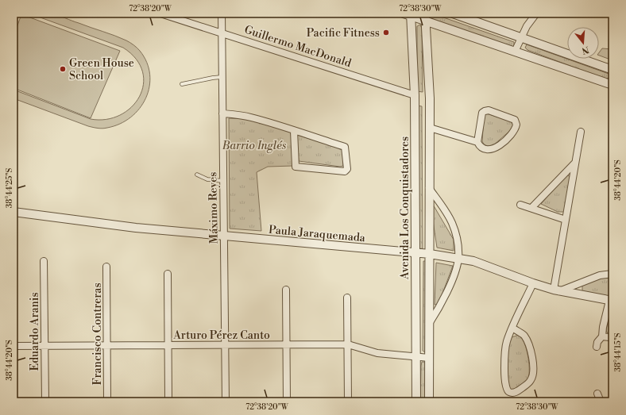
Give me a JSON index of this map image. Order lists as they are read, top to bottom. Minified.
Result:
{"streets":{"street":["Guillermo MacDonald","Máximo Reyes","Avenida Los Conquistadores","Paula Jaraquemada","Eduardo Aranis","Francisco Contreras","Arturo Pérez Canto"]},"crossings":[["Guillermo MacDonald","Máximo Reyes"],["Guillermo MacDonald","Avenida Los Conquistadores"],["Máximo Reyes","Paula Jaraquemada"],["Máximo Reyes","Arturo Pérez Canto"],["Avenida Los Conquistadores","Paula Jaraquemada"],["Avenida Los Conquistadores","Arturo Pérez Canto"],["Eduardo Aranis","Arturo Pérez Canto"],["Francisco Contreras","Arturo Pérez Canto"]],"parks":["Barrio Inglés"],"places":["Pacific Fitness","Green House School"],"north":"bottom","coordinates":["72°38'20\"W","72°38'30\"W","38°44'20\"S","38°44'25\"S","38°44'15\"S"]}
